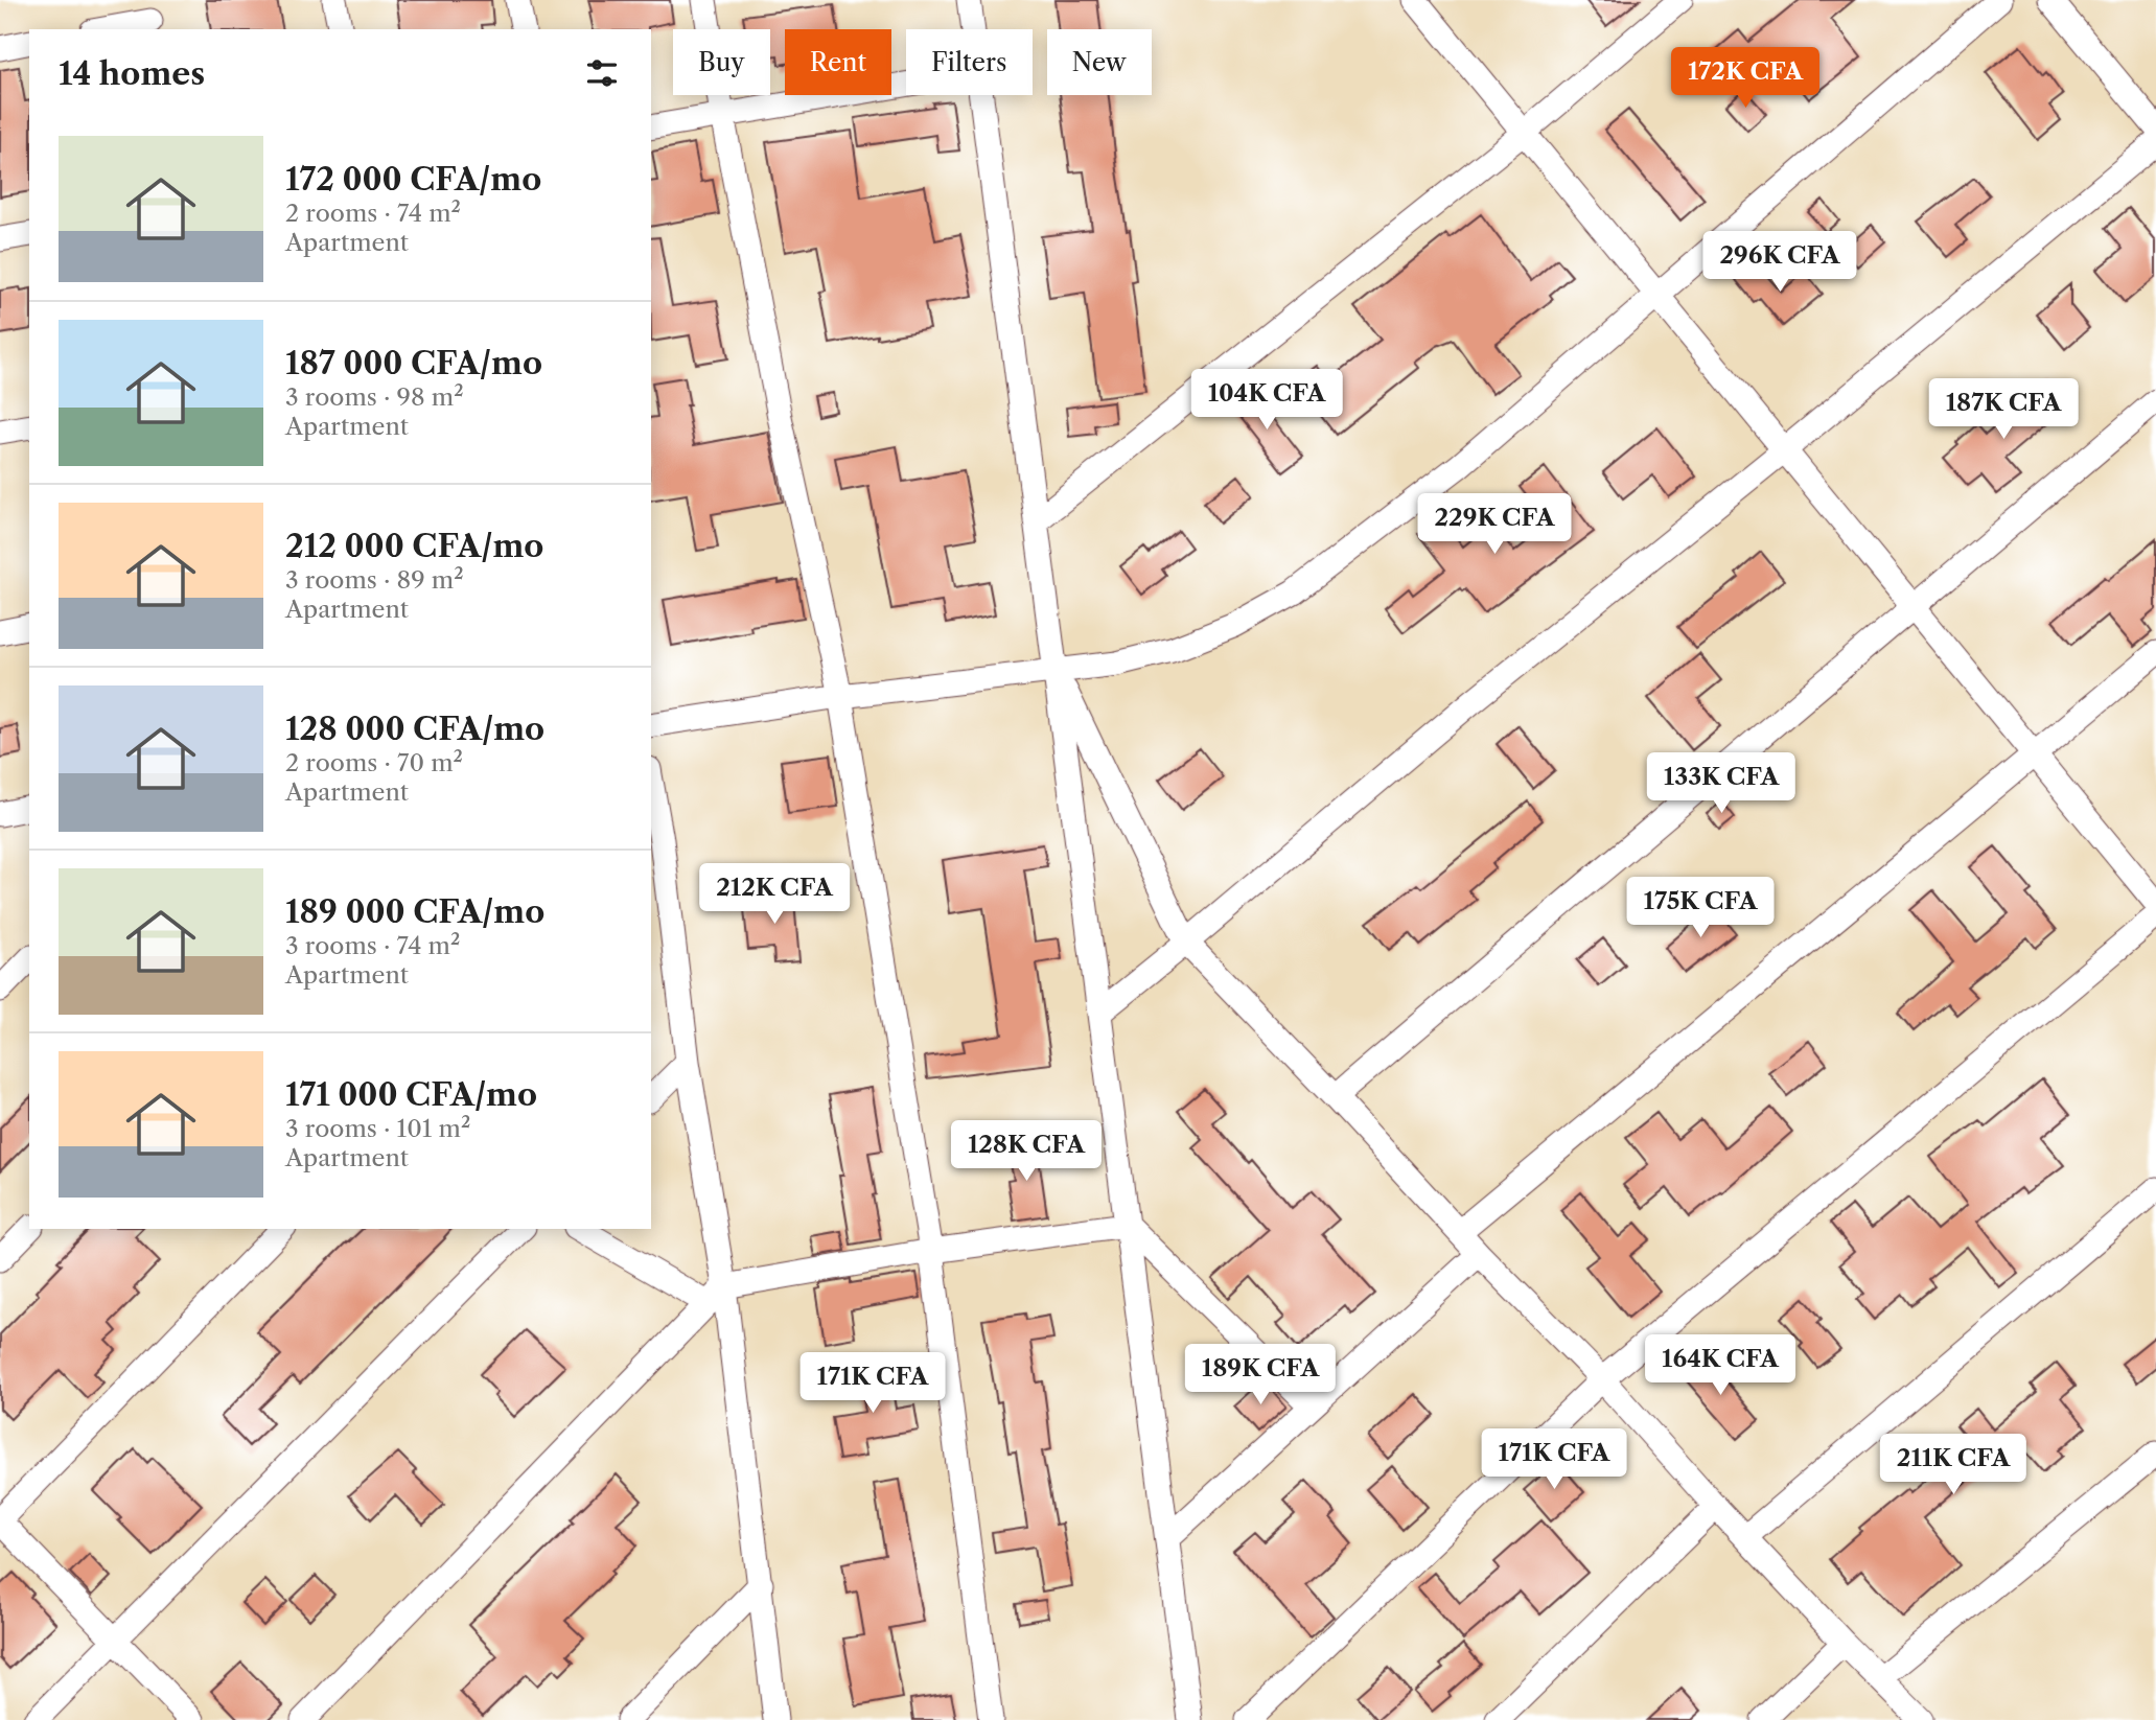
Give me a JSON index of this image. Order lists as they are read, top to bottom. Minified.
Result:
{"page":{"chip":["Buy","Rent","Filters","New"],"heading":"14 homes","price":["172K CFA","296K CFA","104K CFA","187K CFA","229K CFA","133K CFA","212K CFA","175K CFA","128K CFA","164K CFA","189K CFA","171K CFA","171K CFA","211K CFA"],"list":[{"name":"172 000 CFA/mo","note":"2 rooms · 74 m² · Apartment"},{"name":"187 000 CFA/mo","note":"3 rooms · 98 m² · Apartment"},{"name":"212 000 CFA/mo","note":"3 rooms · 89 m² · Apartment"},{"name":"128 000 CFA/mo","note":"2 rooms · 70 m² · Apartment"},{"name":"189 000 CFA/mo","note":"3 rooms · 74 m² · Apartment"},{"name":"171 000 CFA/mo","note":"3 rooms · 101 m² · Apartment"}]}}
